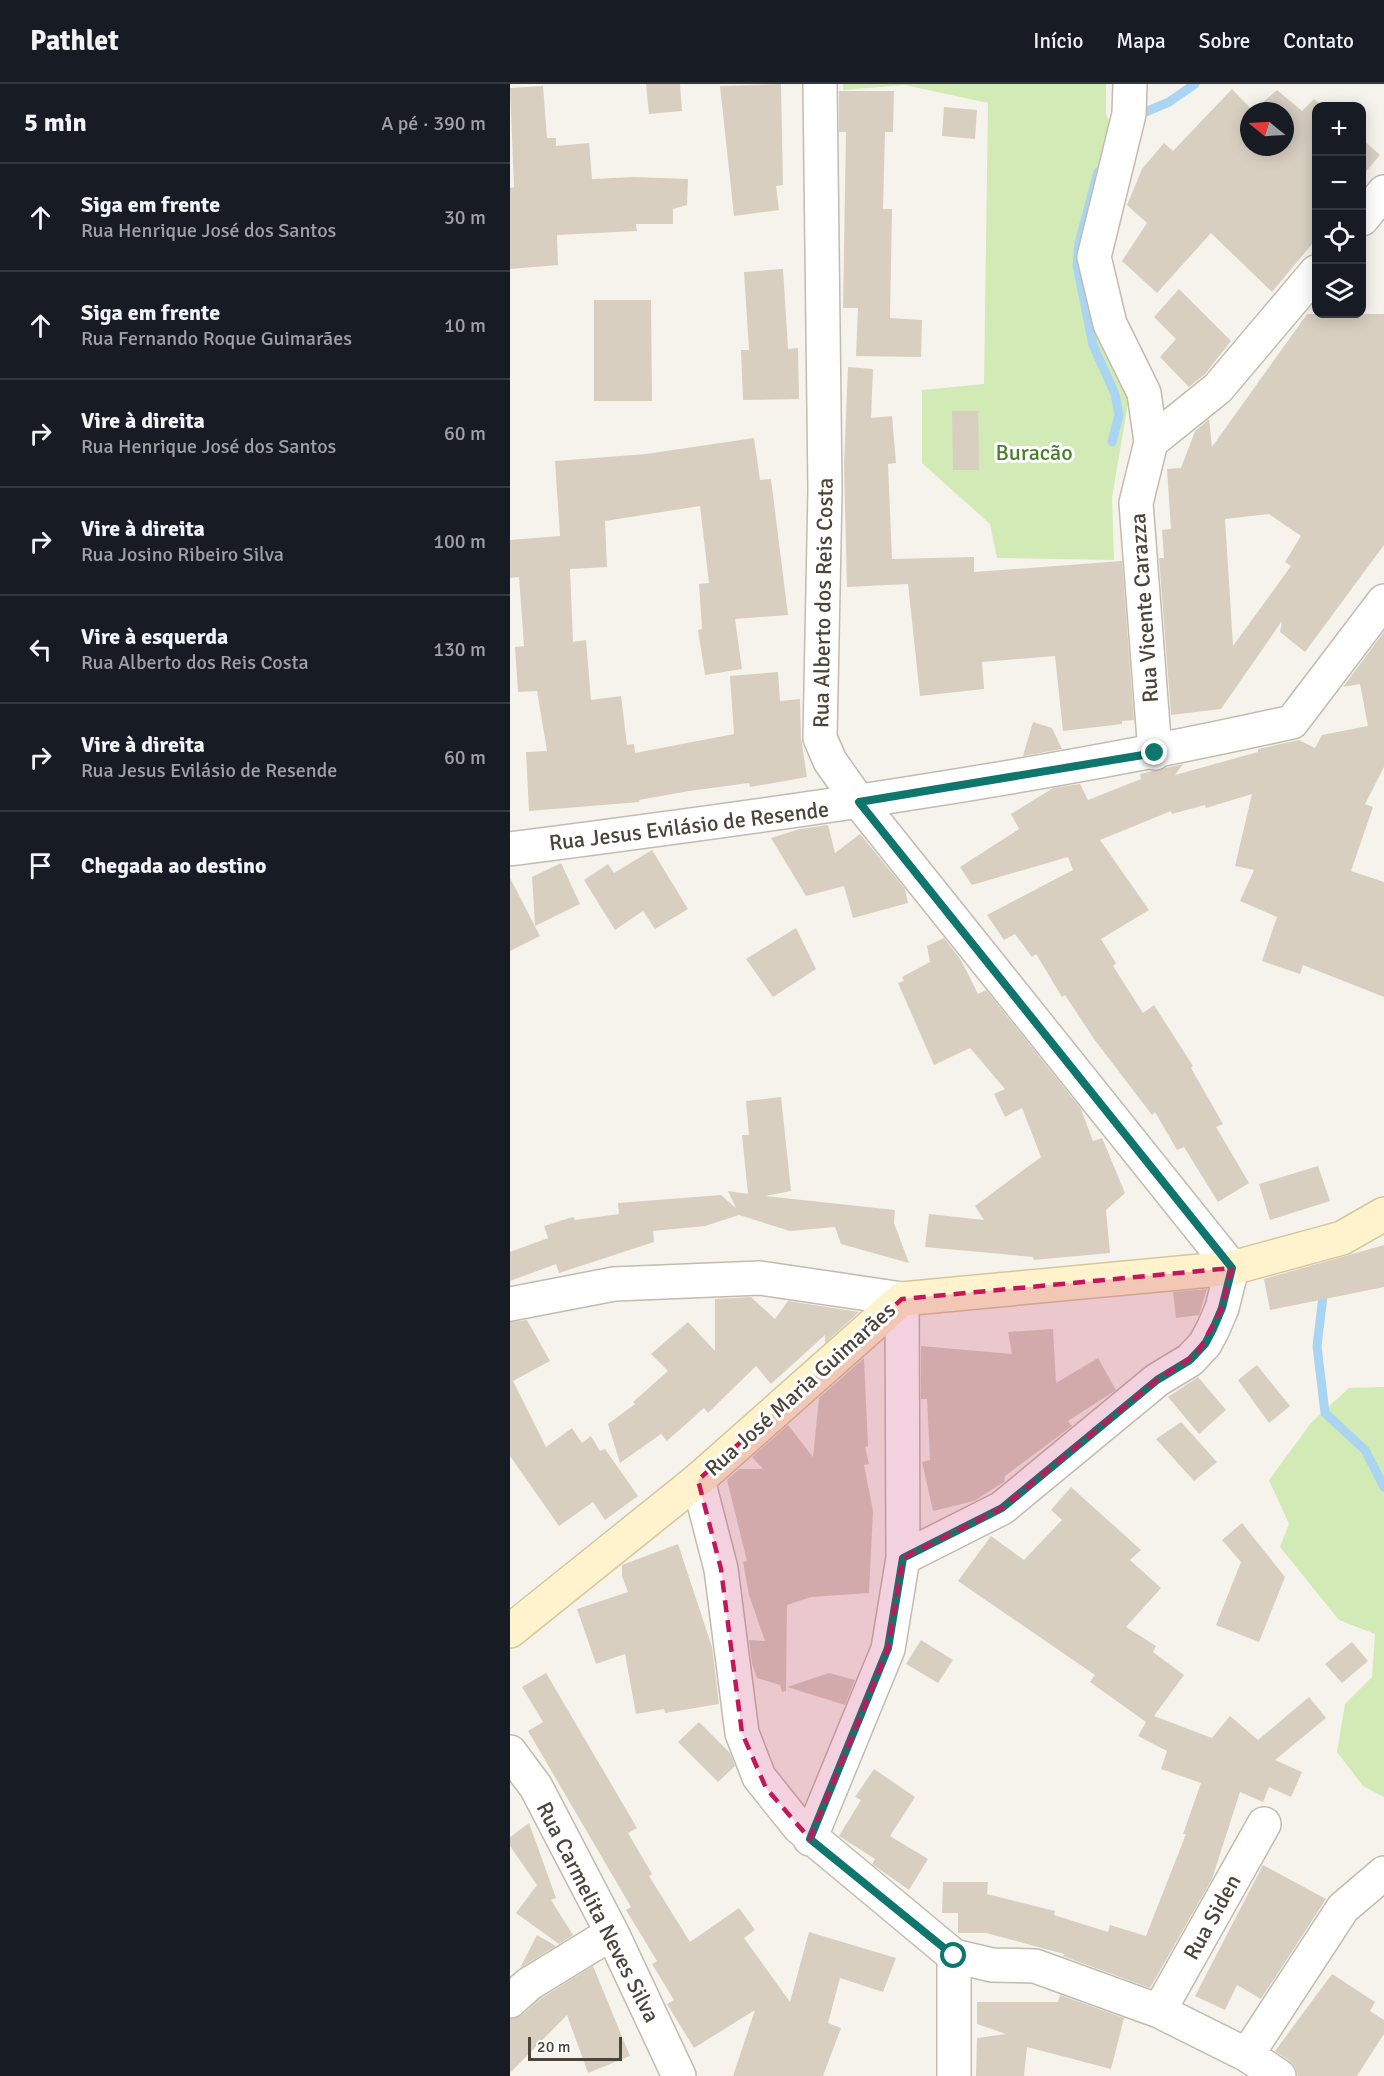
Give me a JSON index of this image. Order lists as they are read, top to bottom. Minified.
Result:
{"streets":{"street":["Rua Alberto dos Reis Costa","Rua Vicente Carazza","Rua Jesus Evilásio de Resende","Rua José Maria Guimarães","Rua Carmelita Neves Silva","Rua Siden"]},"crossings":[["Rua Alberto dos Reis Costa","Rua Jesus Evilásio de Resende"],["Rua Alberto dos Reis Costa","Rua José Maria Guimarães"],["Rua Vicente Carazza","Rua Jesus Evilásio de Resende"]],"parks":["Buracão"],"scale_bar":"20 m","north":"left","page":{"header":"Pathlet","nav":["Início","Mapa","Sobre","Contato"],"heading":["5 min","A pé · 390 m"],"map_buttons":["+","−"],"list":[["Siga em frente","Rua Henrique José dos Santos","30 m"],["Siga em frente","Rua Fernando Roque Guimarães","10 m"],["Vire à direita","Rua Henrique José dos Santos","60 m"],["Vire à direita","Rua Josino Ribeiro Silva","100 m"],["Vire à esquerda","Rua Alberto dos Reis Costa","130 m"],["Vire à direita","Rua Jesus Evilásio de Resende","60 m"],"Chegada ao destino"],"scale":"20 m"}}
